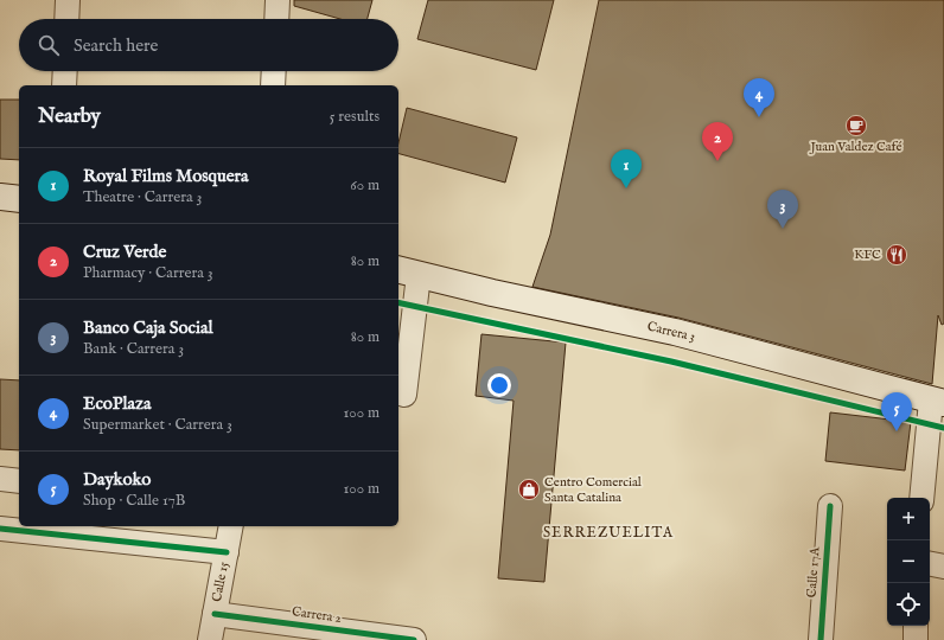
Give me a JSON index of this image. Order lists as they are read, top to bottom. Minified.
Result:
{"streets":{"main road":["Carrera 3"],"street":["Calle 17A","Calle 15","Carrera 2"]},"crossings":[["Calle 15","Carrera 2"]],"districts":["SERREZUELITA"],"places":{"cafe":["Juan Valdez Café"],"restaurant":["KFC"],"shop":["Centro Comercial Santa Catalina"]},"page":{"search":"Search here","pins":["4","2","1","3","5"],"heading":["Nearby","5 results"],"list":[{"mark":"1","name":"Royal Films Mosquera","note":"Theatre · Carrera 3","value":"60 m"},{"mark":"2","name":"Cruz Verde","note":"Pharmacy · Carrera 3","value":"80 m"},{"mark":"3","name":"Banco Caja Social","note":"Bank · Carrera 3","value":"80 m"},{"mark":"4","name":"EcoPlaza","note":"Supermarket · Carrera 3","value":"100 m"},{"mark":"5","name":"Daykoko","note":"Shop · Calle 17B","value":"100 m"}],"map_buttons":["+","−"]}}
